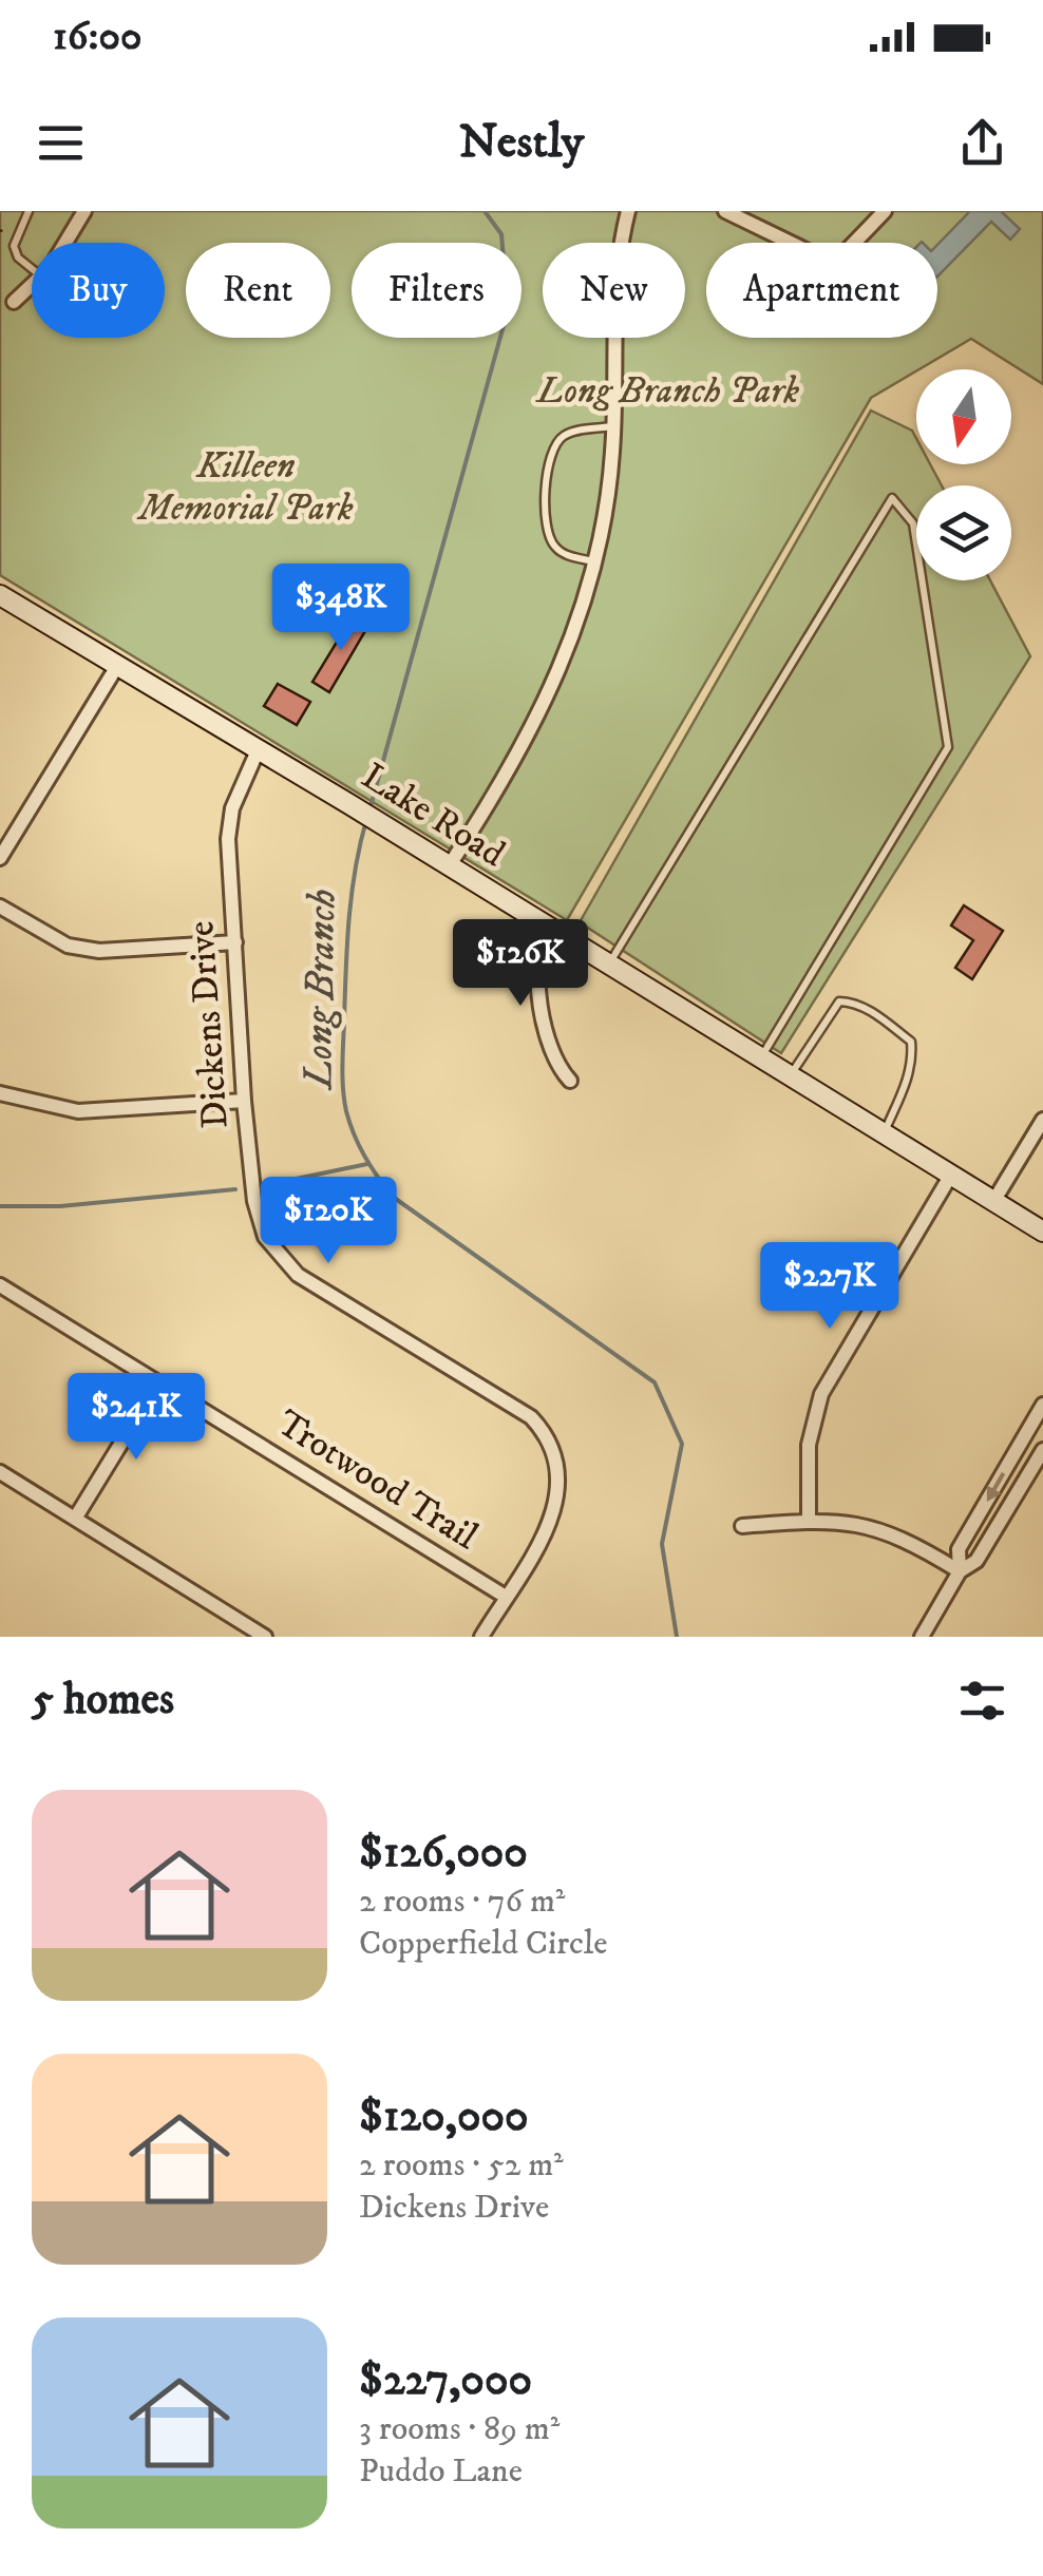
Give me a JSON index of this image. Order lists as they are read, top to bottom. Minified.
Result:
{"streets":{"street":["Lake Road","Dickens Drive","Trotwood Trail"]},"crossings":[["Lake Road","Dickens Drive"],["Dickens Drive","Trotwood Trail"]],"water":["Long Branch"],"parks":["Long Branch Park","Killeen Memorial Park"],"north":"bottom","page":{"status":"16:00","header":"Nestly","chip":["Buy","Rent","Filters","New","Apartment"],"price":["$348K","$126K","$120K","$227K","$241K"],"heading":"5 homes","list":[{"name":"$126,000","note":"2 rooms · 76 m² · Copperfield Circle"},{"name":"$120,000","note":"2 rooms · 52 m² · Dickens Drive"},{"name":"$227,000","note":"3 rooms · 89 m² · Puddo Lane"}]}}
